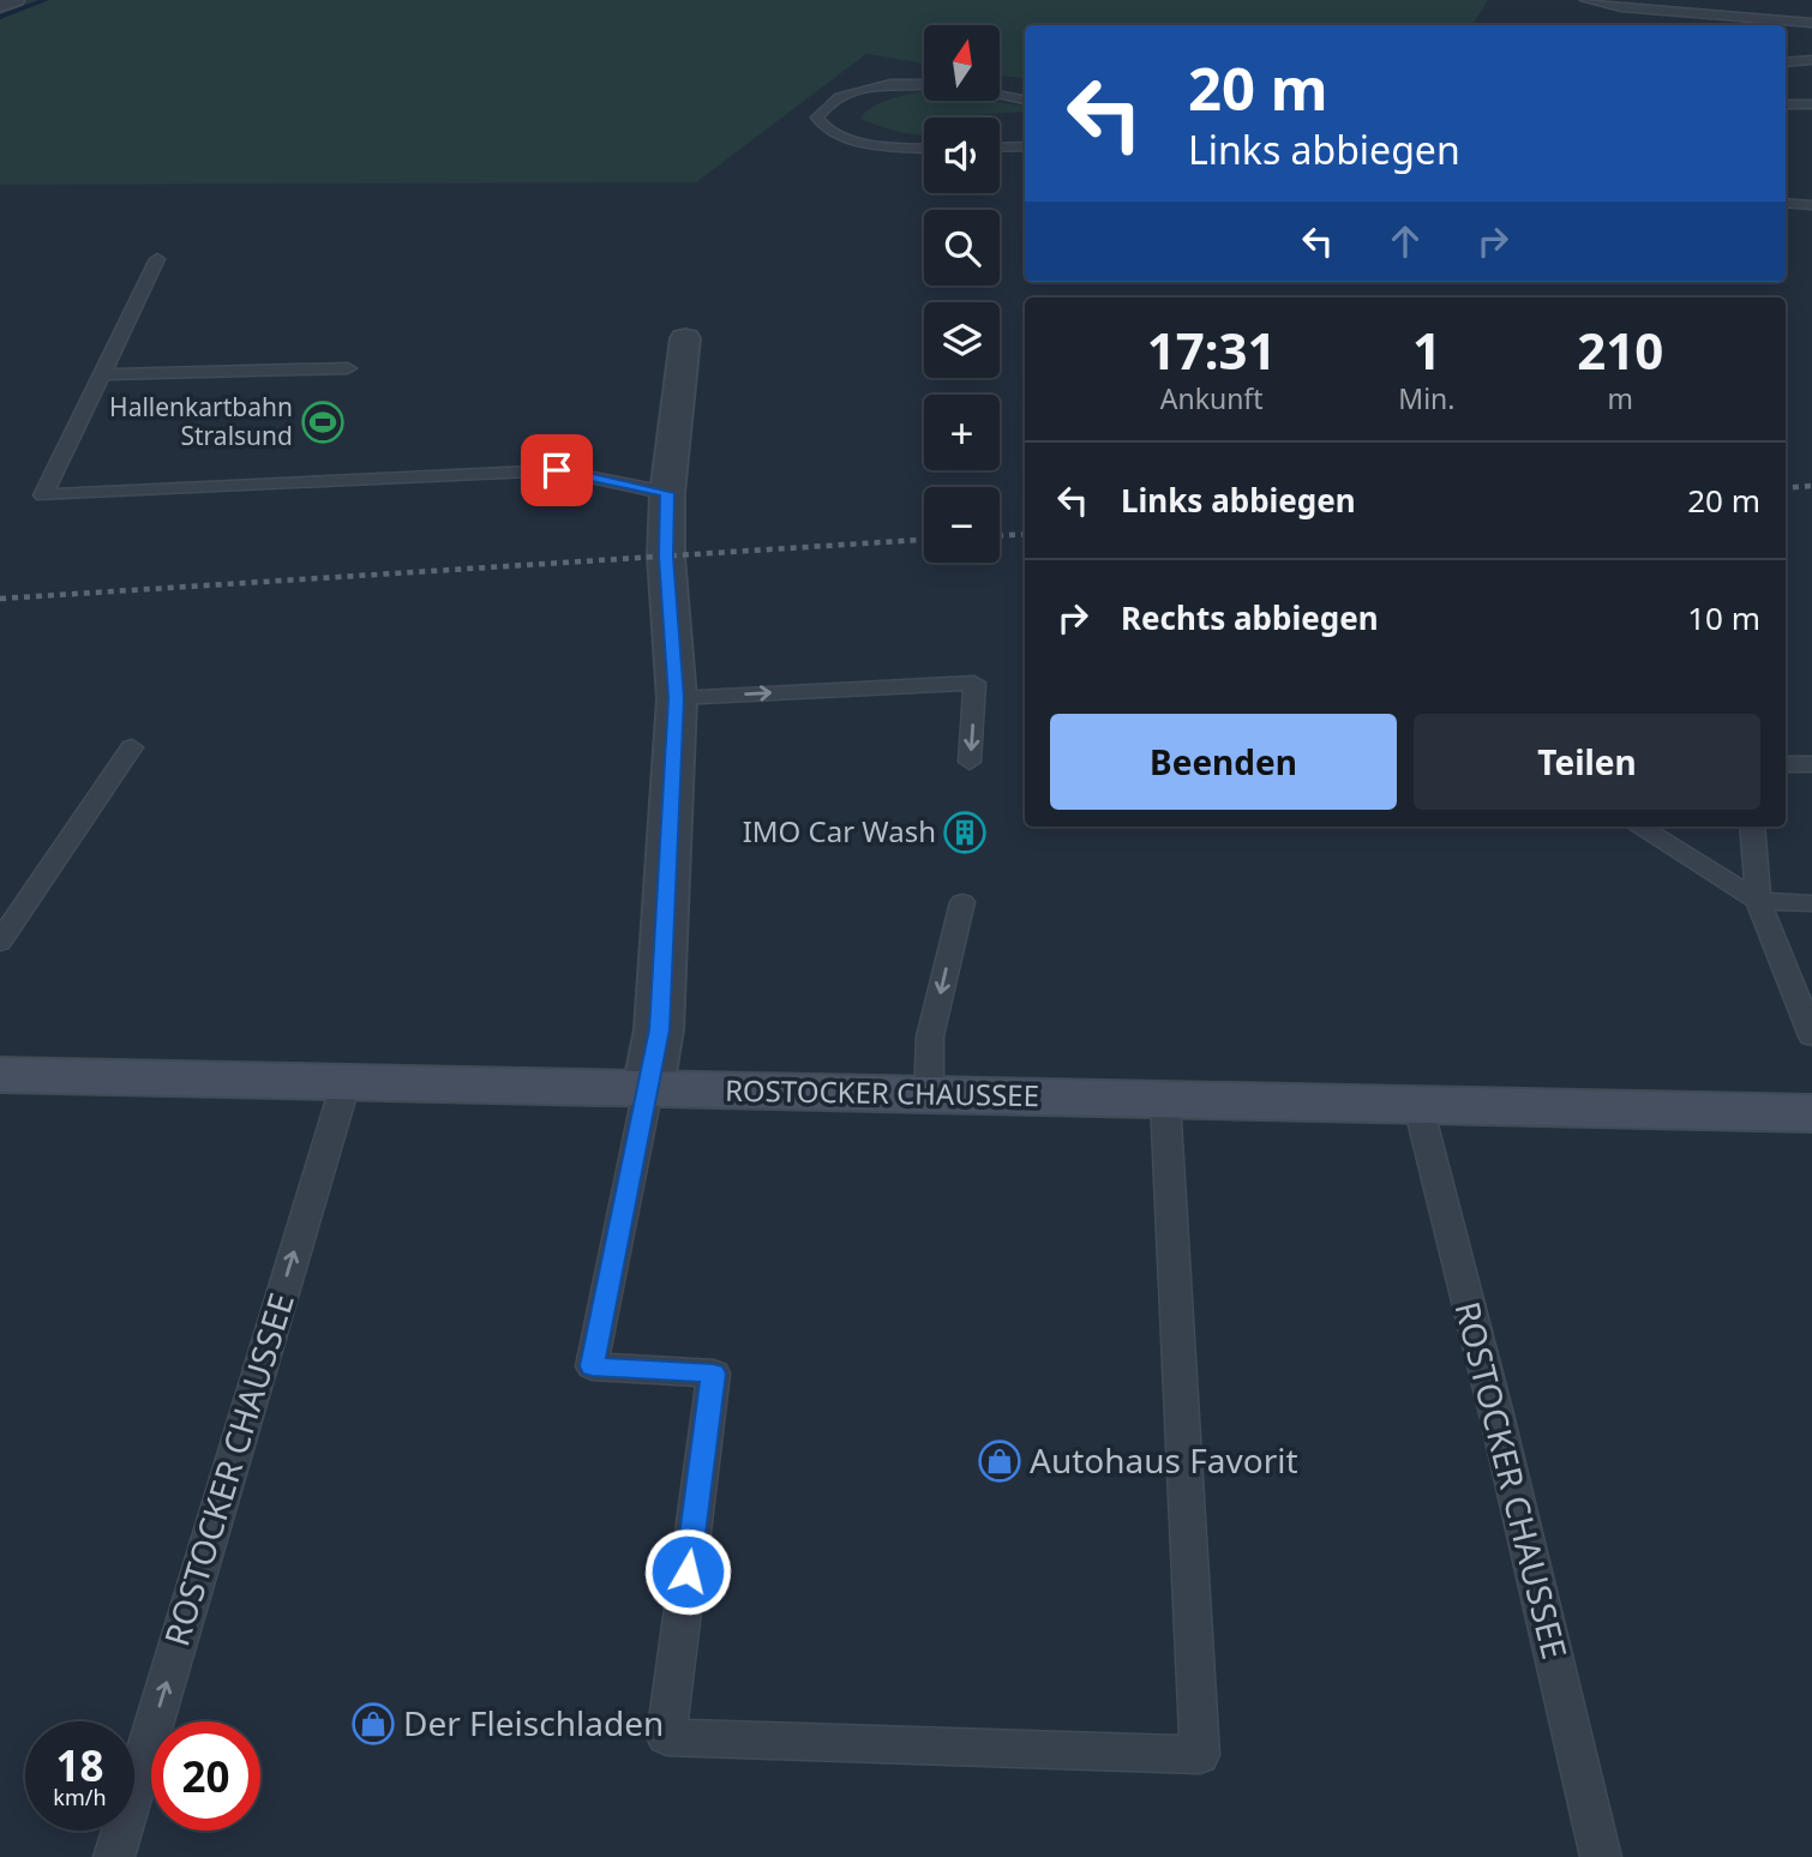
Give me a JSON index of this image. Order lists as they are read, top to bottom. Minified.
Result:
{"streets":{"main road":["ROSTOCKER CHAUSSEE"]},"places":{"sports":["Hallenkartbahn Stralsund"],"building":["IMO Car Wash"],"shop":["Autohaus Favorit","Der Fleischladen"]},"north":"top","page":{"map_buttons":["+","−"],"turn":["20 m","Links abbiegen"],"eta":["17:31","Ankunft","1","Min.","210","m"],"list":[{"name":"Links abbiegen","value":"20 m"},{"name":"Rechts abbiegen","value":"10 m"}],"buttons":["Beenden","Teilen"],"speed":"18 km/h","limit":"20"}}
